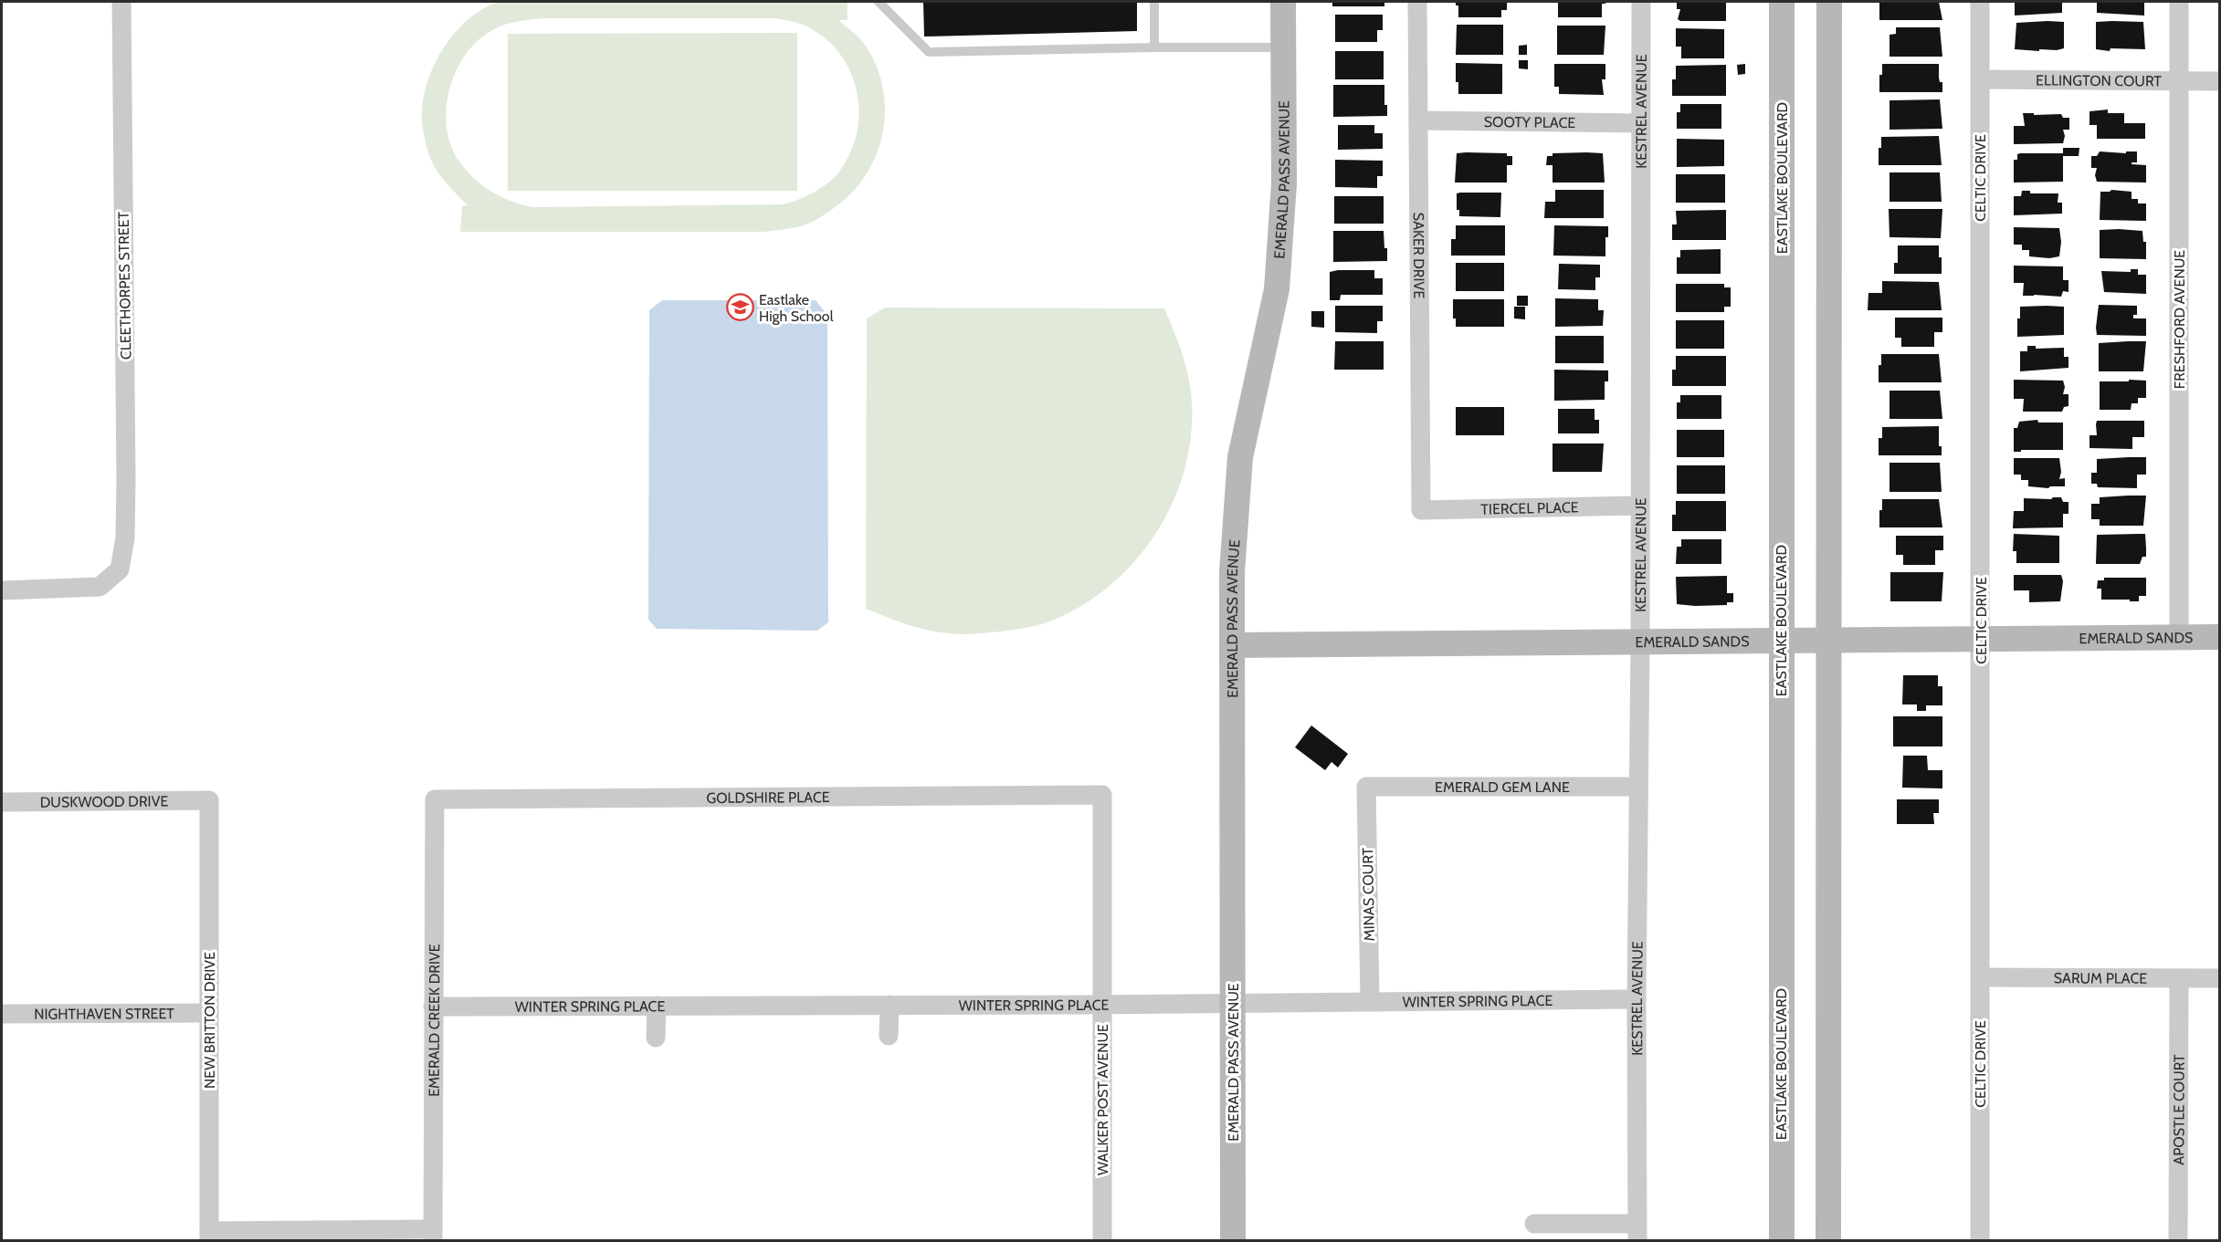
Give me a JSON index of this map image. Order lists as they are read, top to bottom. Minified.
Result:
{"streets":{"main road":["EASTLAKE BOULEVARD","EMERALD PASS AVENUE","EMERALD SANDS"],"street":["ELLINGTON COURT","KESTREL AVENUE","SOOTY PLACE","CELTIC DRIVE","SAKER DRIVE","CLEETHORPES STREET","FRESHFORD AVENUE","TIERCEL PLACE","EMERALD GEM LANE","GOLDSHIRE PLACE","DUSKWOOD DRIVE","MINAS COURT","SARUM PLACE","WINTER SPRING PLACE","NIGHTHAVEN STREET","NEW BRITTON DRIVE","EMERALD CREEK DRIVE","WALKER POST AVENUE","APOSTLE COURT"]},"crossings":[["ELLINGTON COURT","CELTIC DRIVE"],["ELLINGTON COURT","FRESHFORD AVENUE"],["KESTREL AVENUE","SOOTY PLACE"],["KESTREL AVENUE","TIERCEL PLACE"],["KESTREL AVENUE","EMERALD SANDS"],["KESTREL AVENUE","EMERALD GEM LANE"],["KESTREL AVENUE","WINTER SPRING PLACE"],["SOOTY PLACE","SAKER DRIVE"],["EASTLAKE BOULEVARD","EMERALD SANDS"],["CELTIC DRIVE","EMERALD SANDS"],["CELTIC DRIVE","SARUM PLACE"],["EMERALD PASS AVENUE","EMERALD SANDS"],["EMERALD PASS AVENUE","WINTER SPRING PLACE"],["SAKER DRIVE","TIERCEL PLACE"],["FRESHFORD AVENUE","EMERALD SANDS"],["EMERALD GEM LANE","MINAS COURT"],["GOLDSHIRE PLACE","EMERALD CREEK DRIVE"],["GOLDSHIRE PLACE","WALKER POST AVENUE"],["DUSKWOOD DRIVE","NEW BRITTON DRIVE"],["MINAS COURT","WINTER SPRING PLACE"],["SARUM PLACE","APOSTLE COURT"],["WINTER SPRING PLACE","EMERALD CREEK DRIVE"],["WINTER SPRING PLACE","WALKER POST AVENUE"],["NIGHTHAVEN STREET","NEW BRITTON DRIVE"]],"places":{"school or university":["Eastlake High School"]}}
